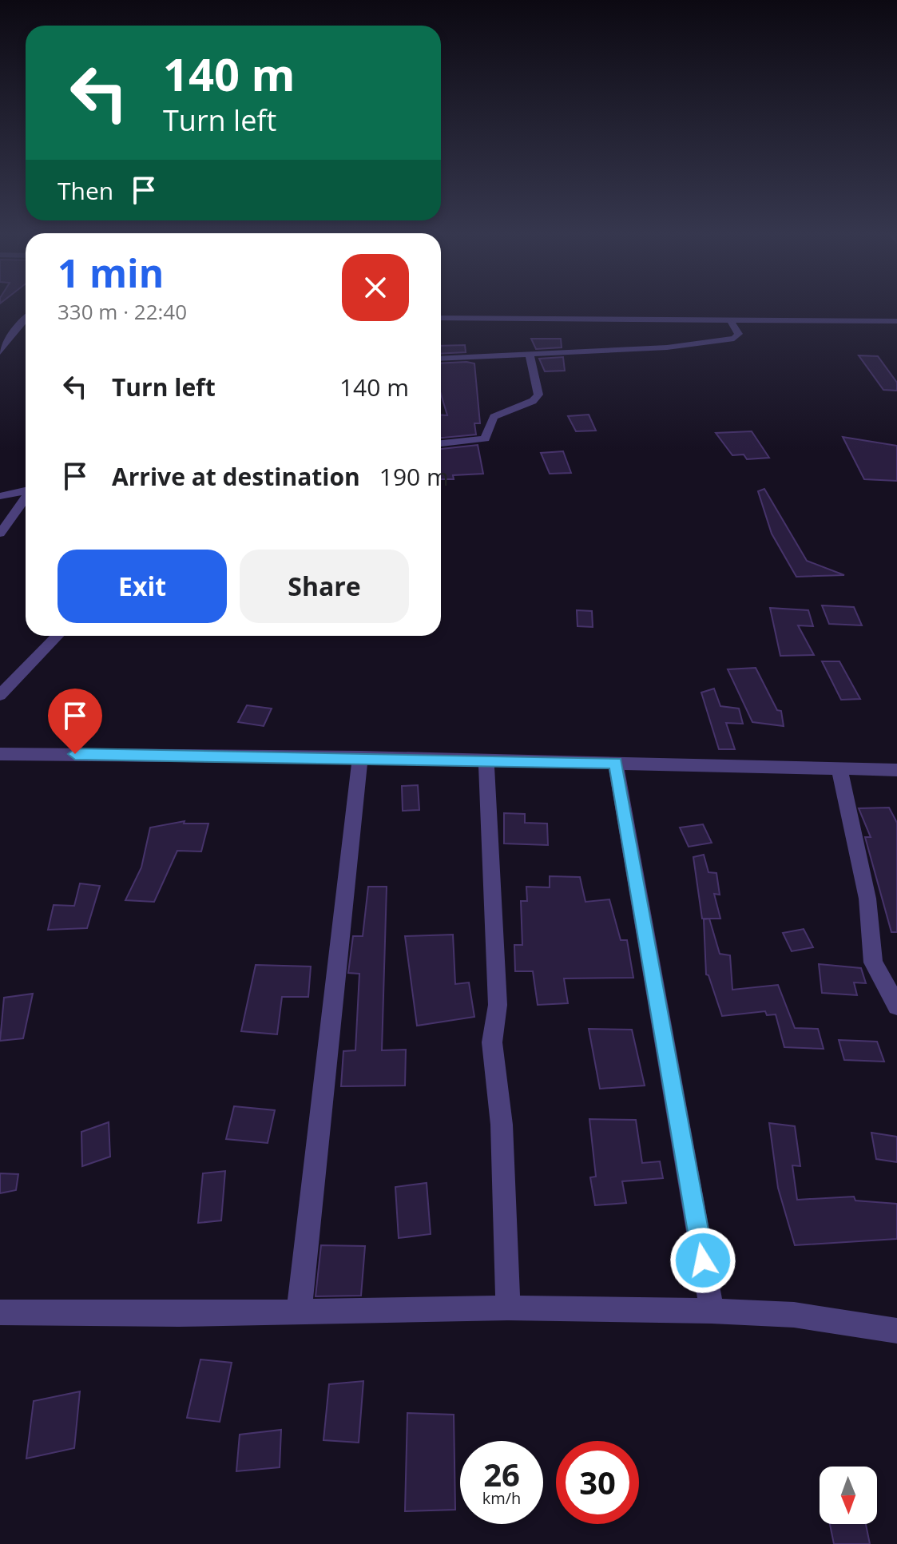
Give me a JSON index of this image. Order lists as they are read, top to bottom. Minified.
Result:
{"north":"bottom","page":{"turn":["140 m","Turn left"],"then":"Then","heading":["1 min","330 m · 22:40"],"list":[{"name":"Turn left","value":"140 m"},{"name":"Arrive at destination","value":"190 m"}],"buttons":["Exit","Share"],"speed":"26 km/h","limit":"30"}}
